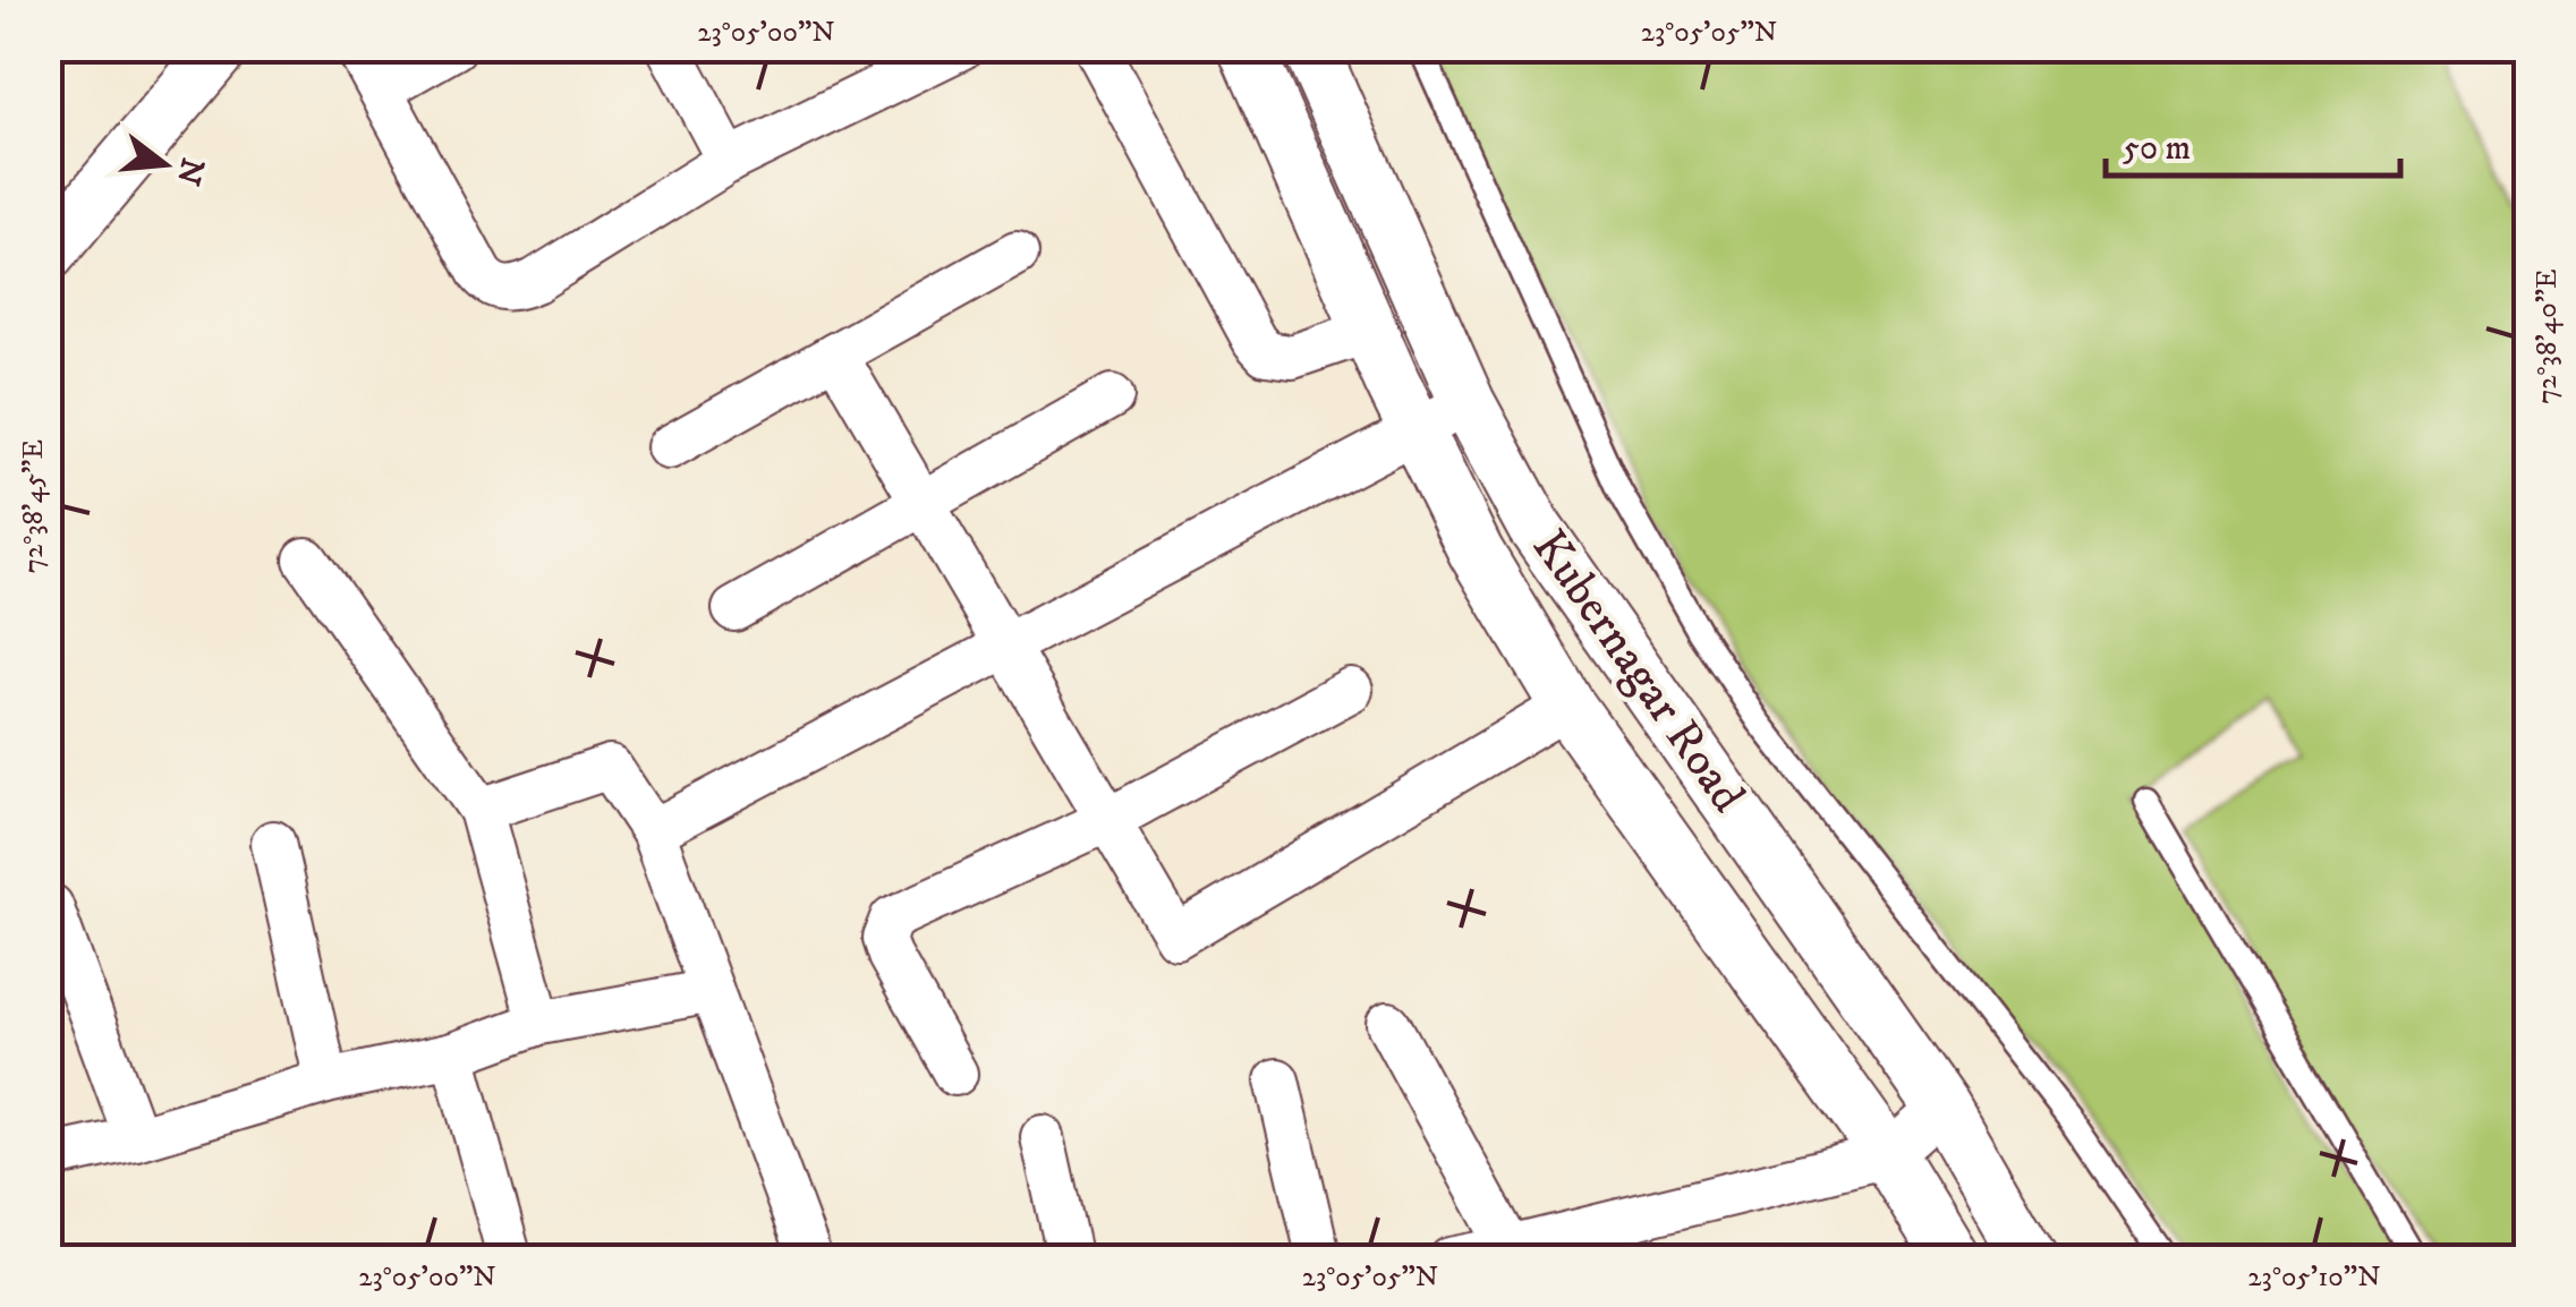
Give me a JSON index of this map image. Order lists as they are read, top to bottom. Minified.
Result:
{"streets":{"street":["Kubernagar Road"]},"scale_bar":"50 m","north":"right","coordinates":["23°05'00\"N","23°05'05\"N","72°38'40\"E","72°38'45\"E","23°05'10\"N"]}
